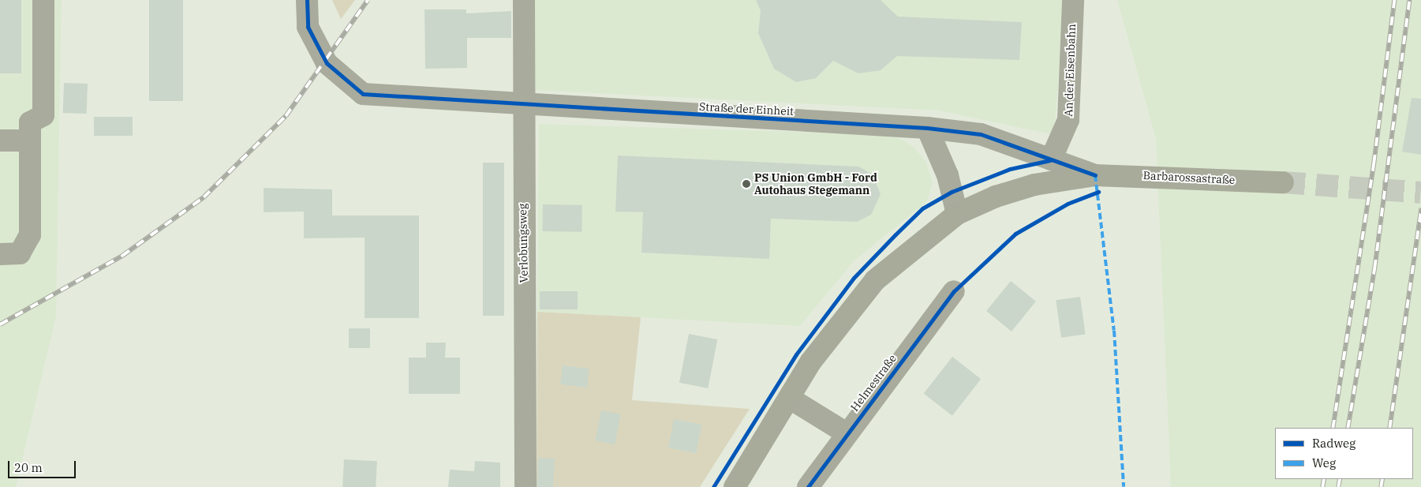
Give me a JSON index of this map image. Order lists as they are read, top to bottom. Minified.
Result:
{"streets":{"main road":["Barbarossastraße"],"street":["An der Eisenbahn","Straße der Einheit","Verlobungsweg","Helmestraße"]},"crossings":[["An der Eisenbahn","Straße der Einheit"],["Straße der Einheit","Barbarossastraße"],["Straße der Einheit","Verlobungsweg"]],"places":["PS Union GmbH - Ford Autohaus Stegemann"],"legend":["Radweg","Weg"],"scale_bar":"20 m"}
